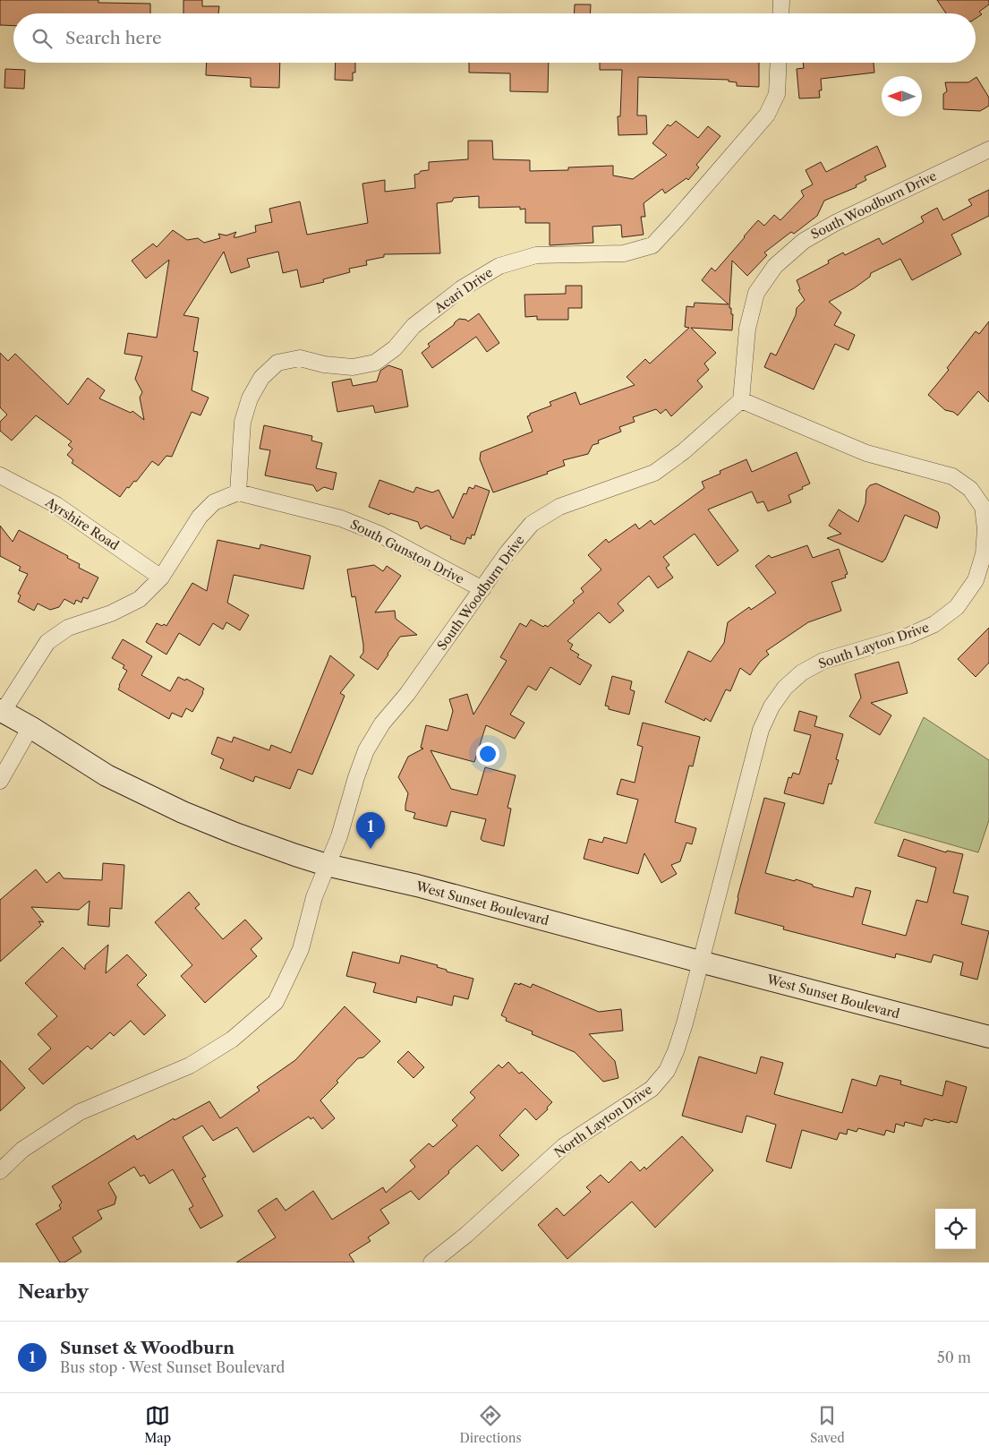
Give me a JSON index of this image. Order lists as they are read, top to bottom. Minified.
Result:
{"streets":{"main road":["West Sunset Boulevard"],"street":["South Woodburn Drive","Acari Drive","Ayrshire Road","South Gunston Drive","South Layton Drive","North Layton Drive"]},"crossings":[["South Woodburn Drive","South Gunston Drive"],["South Woodburn Drive","South Layton Drive"],["South Woodburn Drive","West Sunset Boulevard"],["Acari Drive","South Gunston Drive"],["South Layton Drive","West Sunset Boulevard"],["South Layton Drive","North Layton Drive"],["West Sunset Boulevard","North Layton Drive"]],"north":"left","page":{"search":"Search here","pins":"1","heading":"Nearby","list":[{"mark":"1","name":"Sunset & Woodburn","note":"Bus stop · West Sunset Boulevard","value":"50 m"}],"nav":["Map","Directions","Saved"]}}
